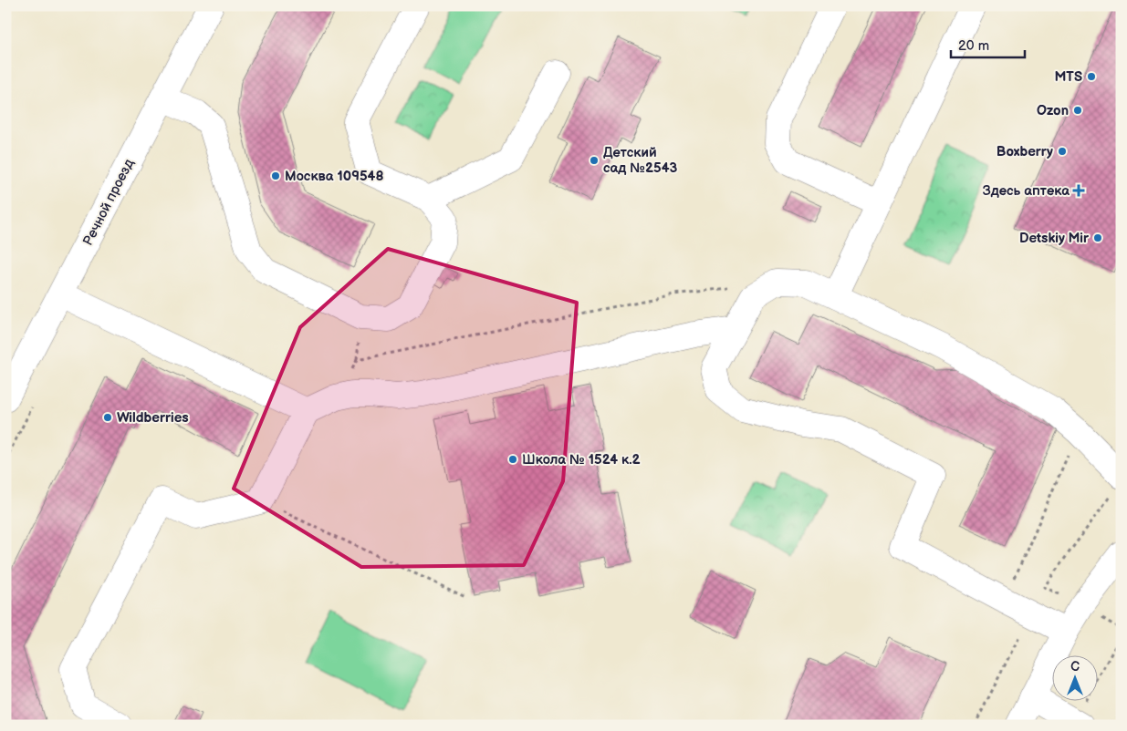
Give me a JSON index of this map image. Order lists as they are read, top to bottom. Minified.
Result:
{"streets":{"street":["Речной проезд"]},"places":{"other":["MTS","Ozon","Boxberry","Детский сад №2543","Москва 109548","Detskiy Mir","Wildberries","Школа № 1524 к.2"],"health":["Здесь аптека"]},"scale_bar":"20 m","north":"top"}
